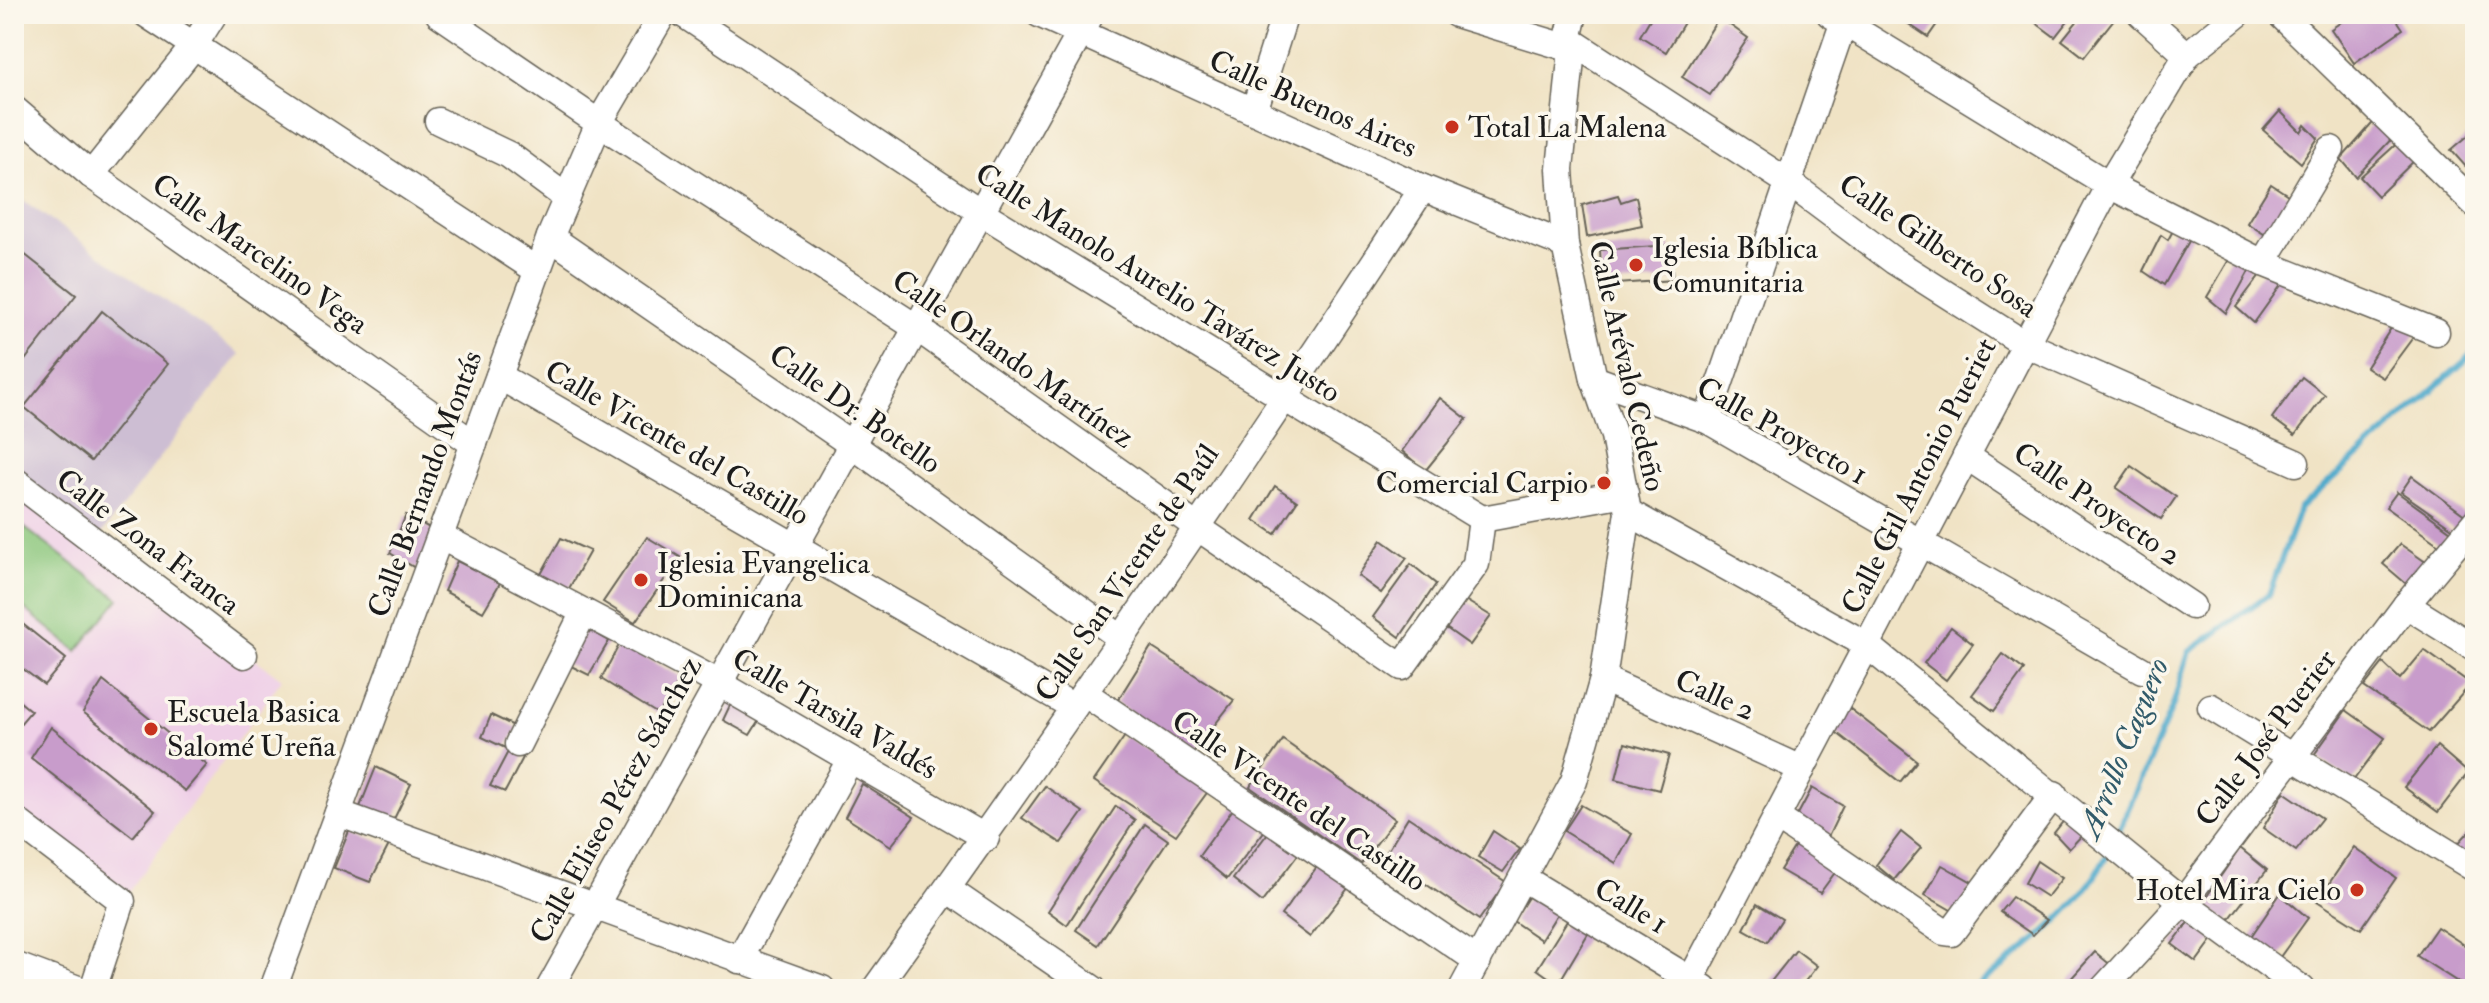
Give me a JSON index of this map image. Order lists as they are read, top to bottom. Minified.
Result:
{"streets":{"street":["Calle Buenos Aires","Calle Gilberto Sosa","Calle Marcelino Vega","Calle Manolo Aurelio Tavárez Justo","Calle Orlando Martínez","Calle Arévalo Cedeño","Calle Dr. Botello","Calle Proyecto 1","Calle Vicente del Castillo","Calle Gil Antonio Pueriet","Calle Bernando Montás","Calle Proyecto 2","Calle Zona Franca","Calle San Vicente de Paúl","Calle 2","Calle Tarsila Valdés","Calle José Puerier","Calle Eliseo Pérez Sánchez","Calle 1"]},"crossings":[["Calle Buenos Aires","Calle Arévalo Cedeño"],["Calle Buenos Aires","Calle San Vicente de Paúl"],["Calle Buenos Aires","Calle Eliseo Pérez Sánchez"],["Calle Gilberto Sosa","Calle Arévalo Cedeño"],["Calle Gilberto Sosa","Calle Gil Antonio Pueriet"],["Calle Marcelino Vega","Calle Bernando Montás"],["Calle Manolo Aurelio Tavárez Justo","Calle Orlando Martínez"],["Calle Manolo Aurelio Tavárez Justo","Calle San Vicente de Paúl"],["Calle Manolo Aurelio Tavárez Justo","Calle Eliseo Pérez Sánchez"],["Calle Orlando Martínez","Calle Bernando Montás"],["Calle Orlando Martínez","Calle San Vicente de Paúl"],["Calle Orlando Martínez","Calle Eliseo Pérez Sánchez"],["Calle Arévalo Cedeño","Calle Proyecto 1"],["Calle Arévalo Cedeño","Calle Vicente del Castillo"],["Calle Arévalo Cedeño","Calle 2"],["Calle Arévalo Cedeño","Calle 1"],["Calle Dr. Botello","Calle Bernando Montás"],["Calle Dr. Botello","Calle San Vicente de Paúl"],["Calle Dr. Botello","Calle Eliseo Pérez Sánchez"],["Calle Proyecto 1","Calle Gil Antonio Pueriet"],["Calle Vicente del Castillo","Calle Bernando Montás"],["Calle Vicente del Castillo","Calle San Vicente de Paúl"],["Calle Vicente del Castillo","Calle Eliseo Pérez Sánchez"],["Calle Gil Antonio Pueriet","Calle Proyecto 2"],["Calle Gil Antonio Pueriet","Calle 2"],["Calle Gil Antonio Pueriet","Calle 1"],["Calle Bernando Montás","Calle Tarsila Valdés"],["Calle San Vicente de Paúl","Calle Tarsila Valdés"],["Calle Tarsila Valdés","Calle Eliseo Pérez Sánchez"]],"water":["Arrollo Caguero"],"places":["Total La Malena","Iglesia Bíblica Comunitaria","Comercial Carpio","Iglesia Evangelica Dominicana","Escuela Basica Salomé Ureña","Hotel Mira Cielo"]}
